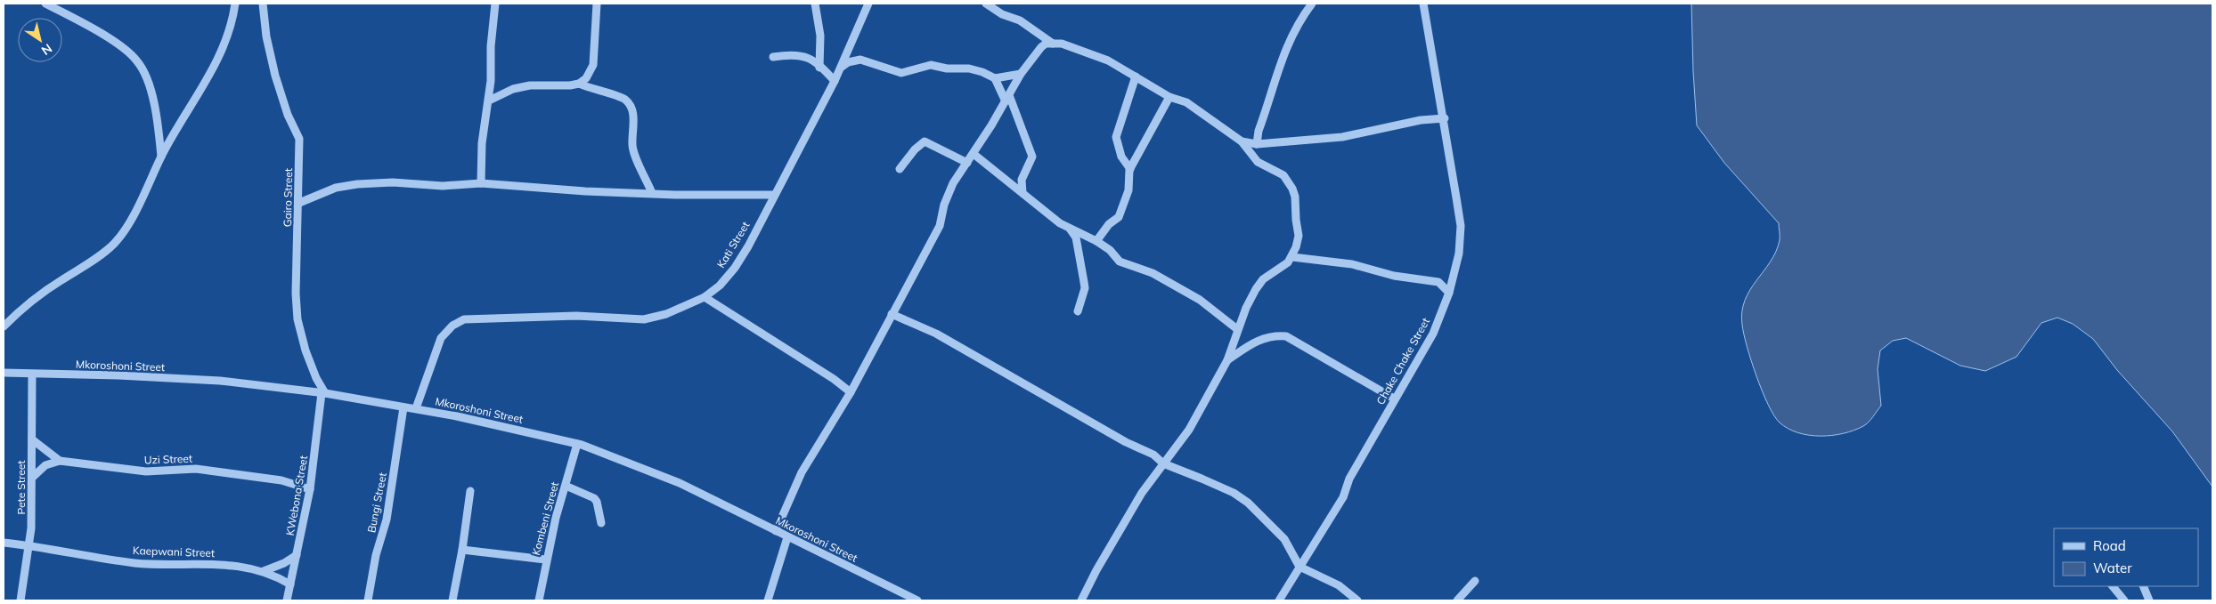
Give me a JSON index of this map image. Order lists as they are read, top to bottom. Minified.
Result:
{"streets":{"street":["Gairo Street","Kati Street","Chake Chake Street","Mkoroshoni Street","Uzi Street","Pete Street","KWebona Street","Bungi Street","Kombeni Street","Kaepwani Street"]},"crossings":[["Gairo Street","Mkoroshoni Street"],["Gairo Street","KWebona Street"],["Kati Street","Mkoroshoni Street"],["Mkoroshoni Street","Pete Street"],["Mkoroshoni Street","KWebona Street"],["Mkoroshoni Street","Bungi Street"],["Mkoroshoni Street","Kombeni Street"],["Uzi Street","KWebona Street"],["Pete Street","Kaepwani Street"],["KWebona Street","Kaepwani Street"]],"legend":["Road","Water"],"north":"bottom right"}
